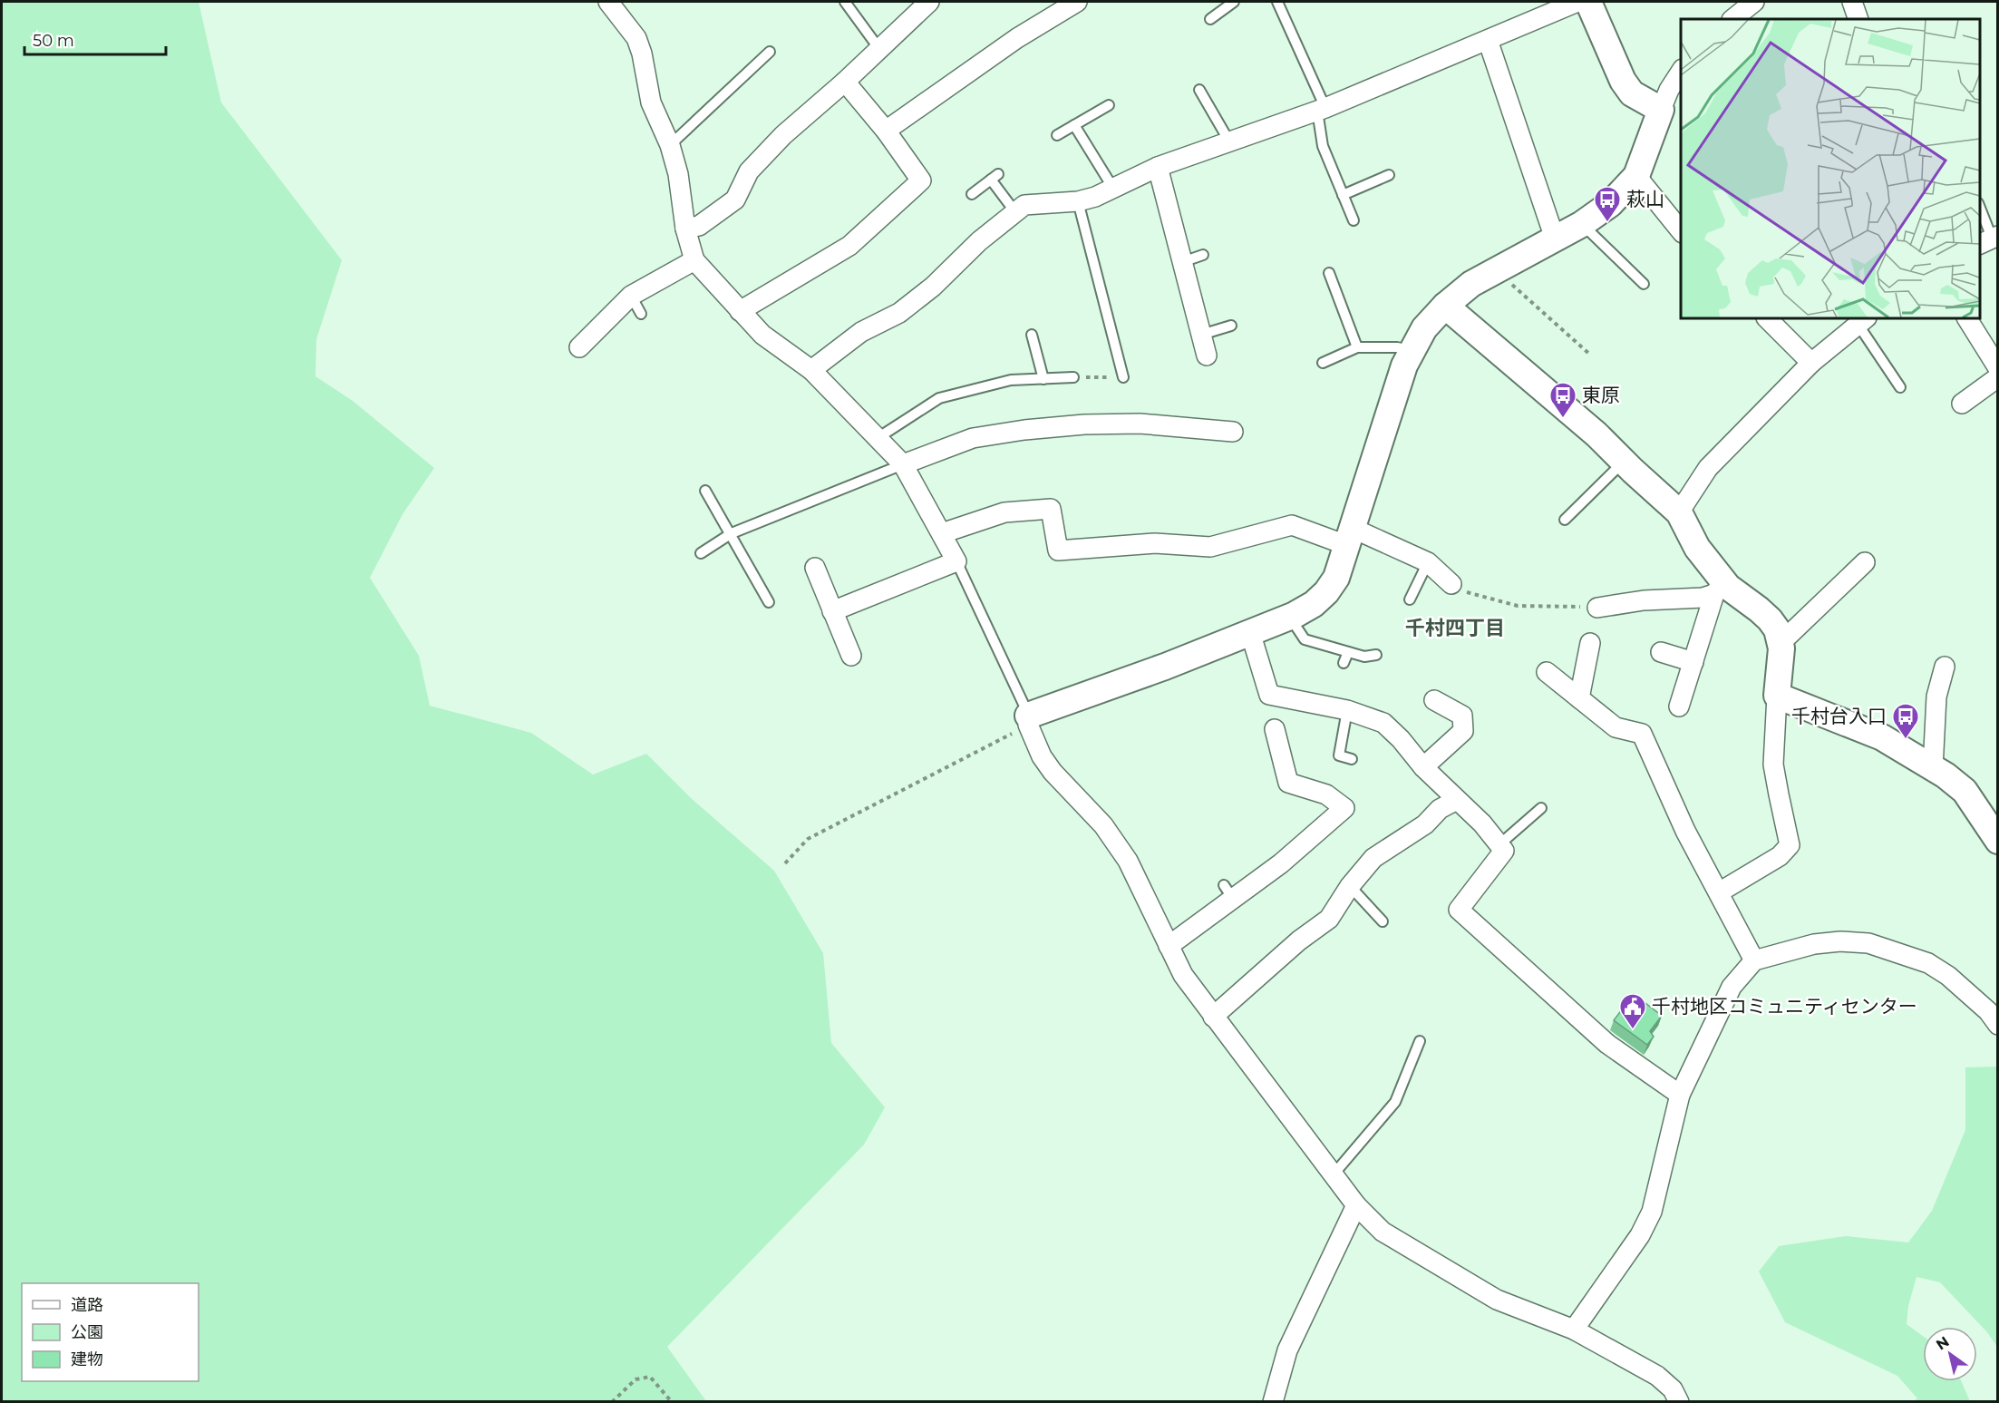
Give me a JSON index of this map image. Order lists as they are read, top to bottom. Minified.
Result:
{"districts":["千村四丁目"],"places":{"bus stop":["萩山","東原","千村台入口"],"public building":["千村地区コミュニティセンター"]},"legend":["道路","公園","建物"],"scale_bar":"50 m","north":"top left"}
